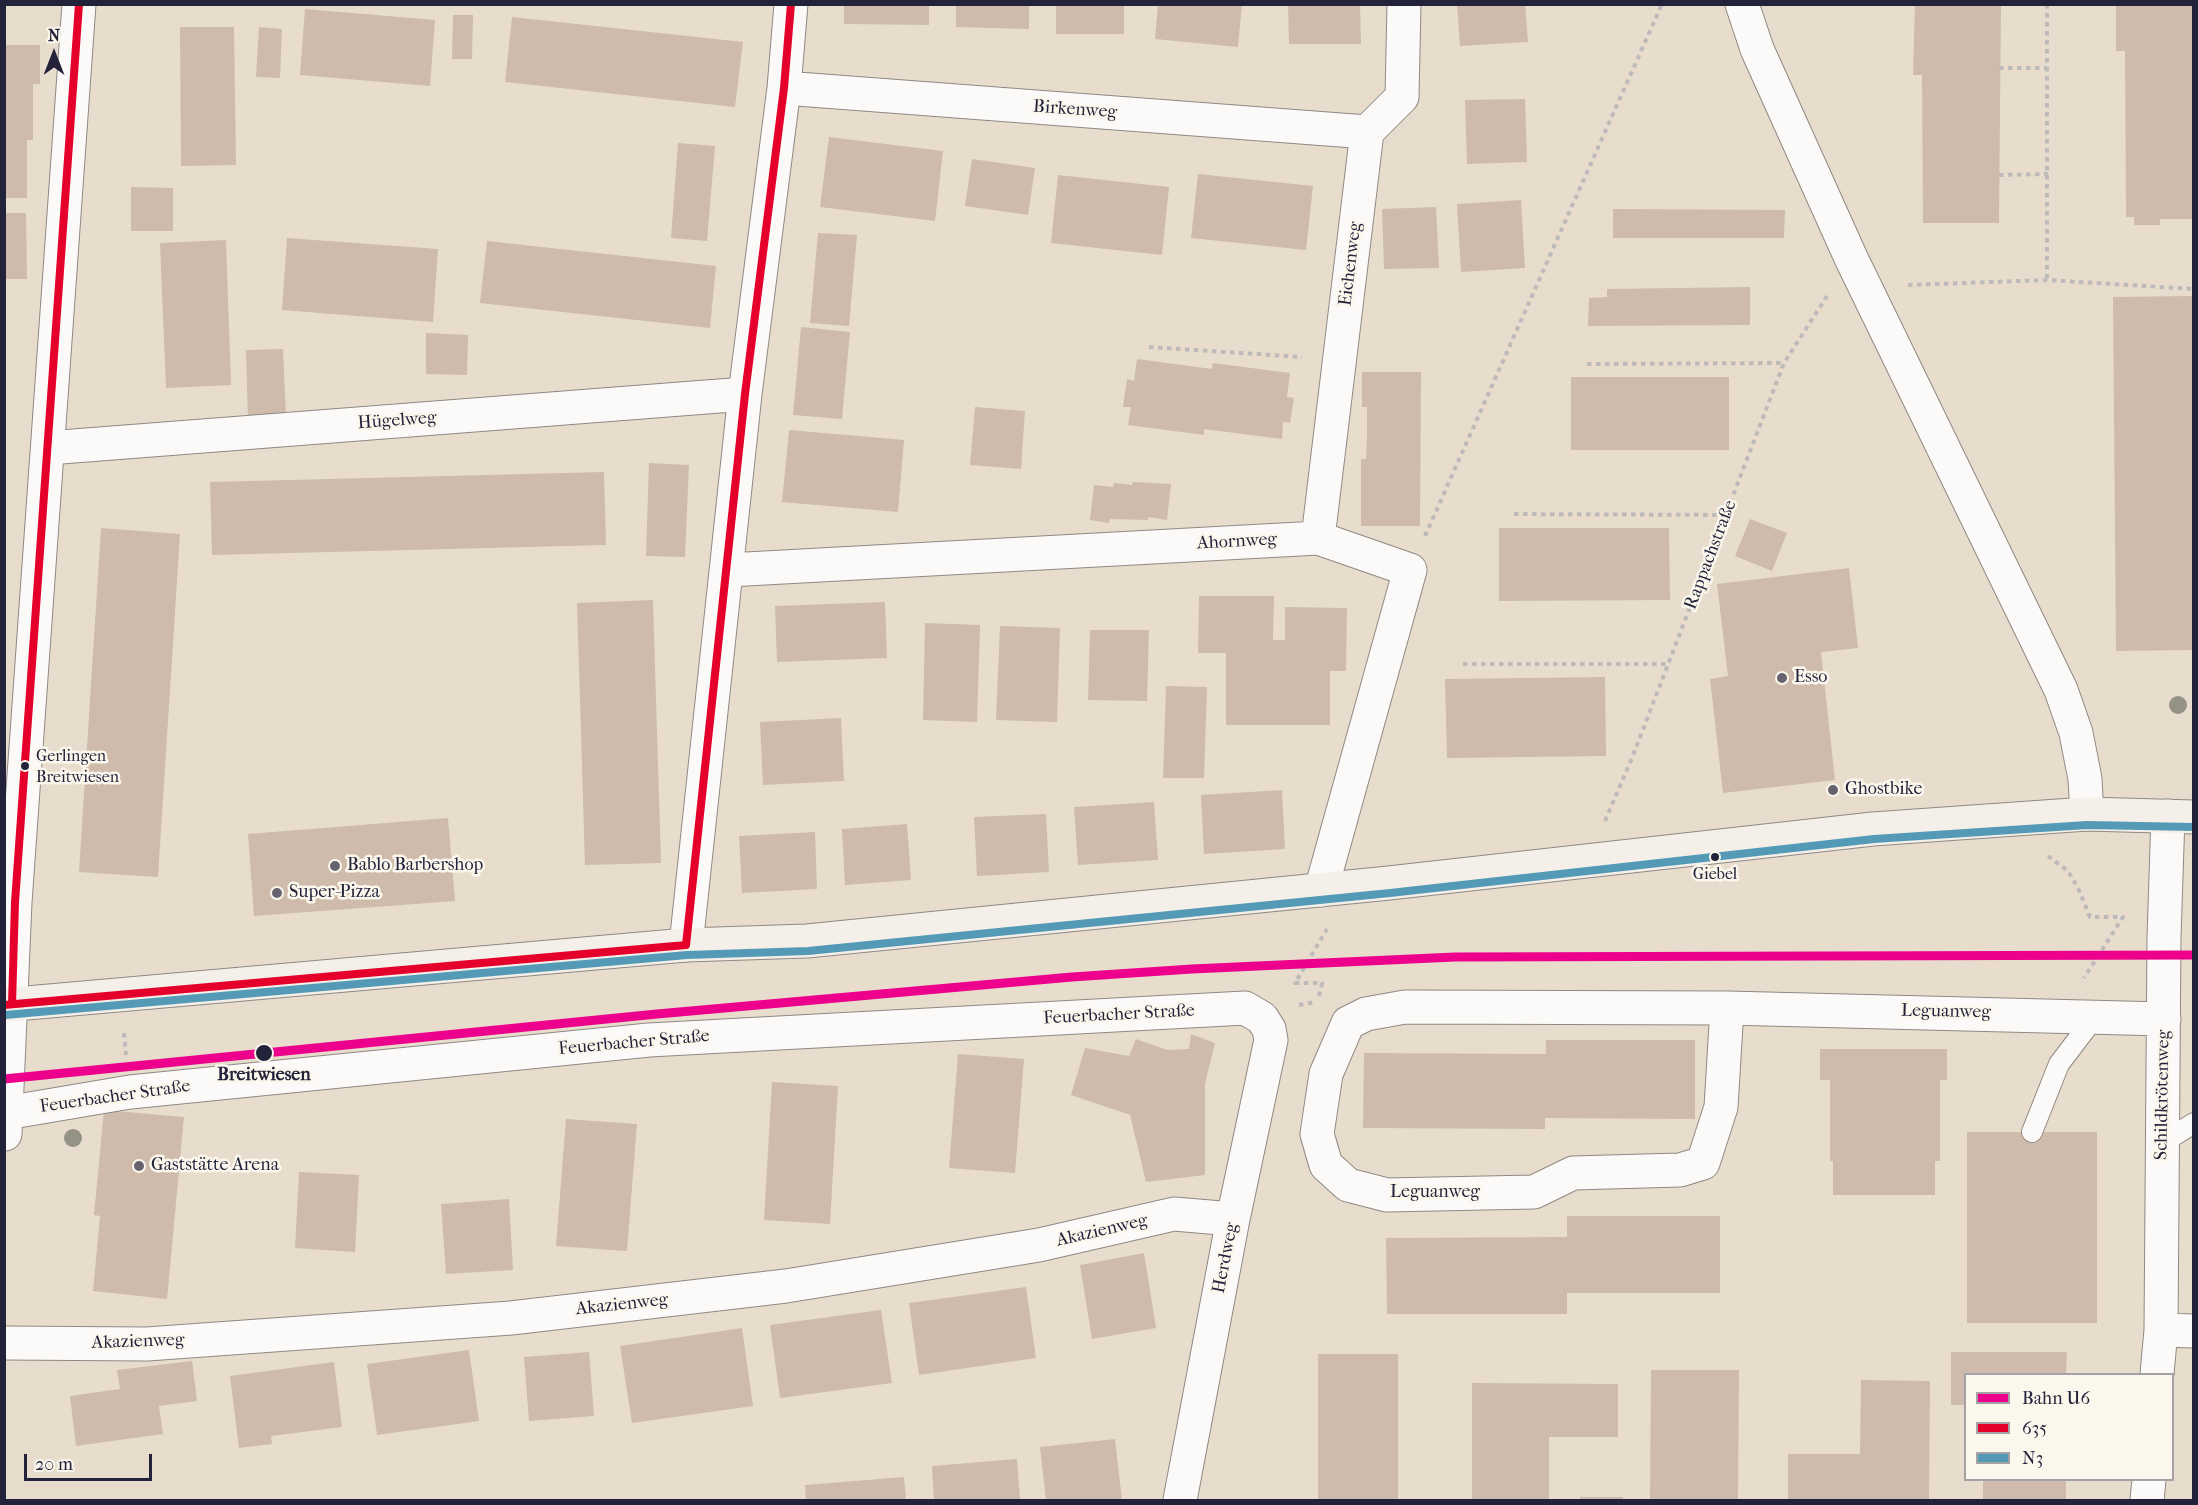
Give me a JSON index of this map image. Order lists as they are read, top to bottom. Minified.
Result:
{"streets":{"street":["Birkenweg","Eichenweg","Hügelweg","Ahornweg","Leguanweg","Feuerbacher Straße","Schildkrötenweg","Akazienweg","Herdweg"],"path":["Rappachstraße"]},"crossings":[["Birkenweg","Eichenweg"],["Eichenweg","Ahornweg"],["Leguanweg","Schildkrötenweg"],["Feuerbacher Straße","Herdweg"],["Akazienweg","Herdweg"]],"places":["Esso","Gerlingen Breitwiesen","Ghostbike","Giebel","Bablo Barbershop","Super-Pizza","Breitwiesen","Gaststätte Arena"],"lines":["transit line 635","transit line N3","rail line U6"],"legend":["Bahn U6","635","N3"],"scale_bar":"20 m","north":"top"}
